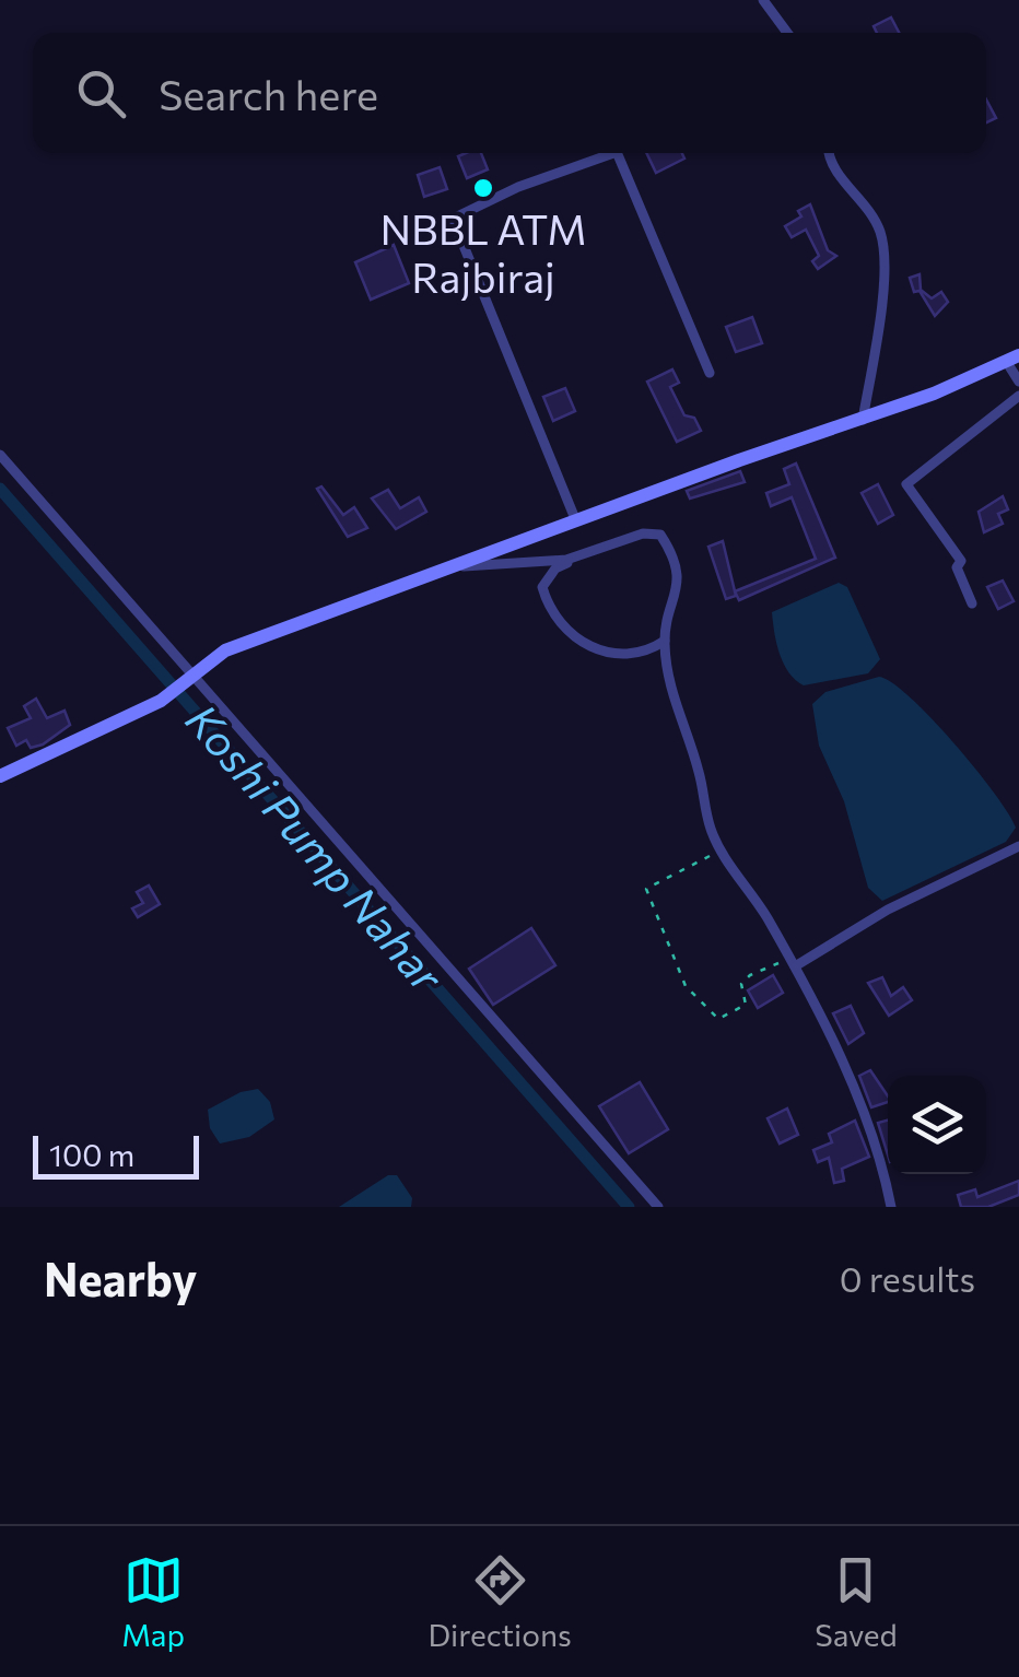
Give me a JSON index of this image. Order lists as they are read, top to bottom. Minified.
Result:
{"water":["Koshi Pump Nahar"],"places":["NBBL ATM Rajbiraj"],"scale_bar":"100 m","page":{"search":"Search here","scale":"100 m","heading":["Nearby","0 results"],"nav":["Map","Directions","Saved"]}}
